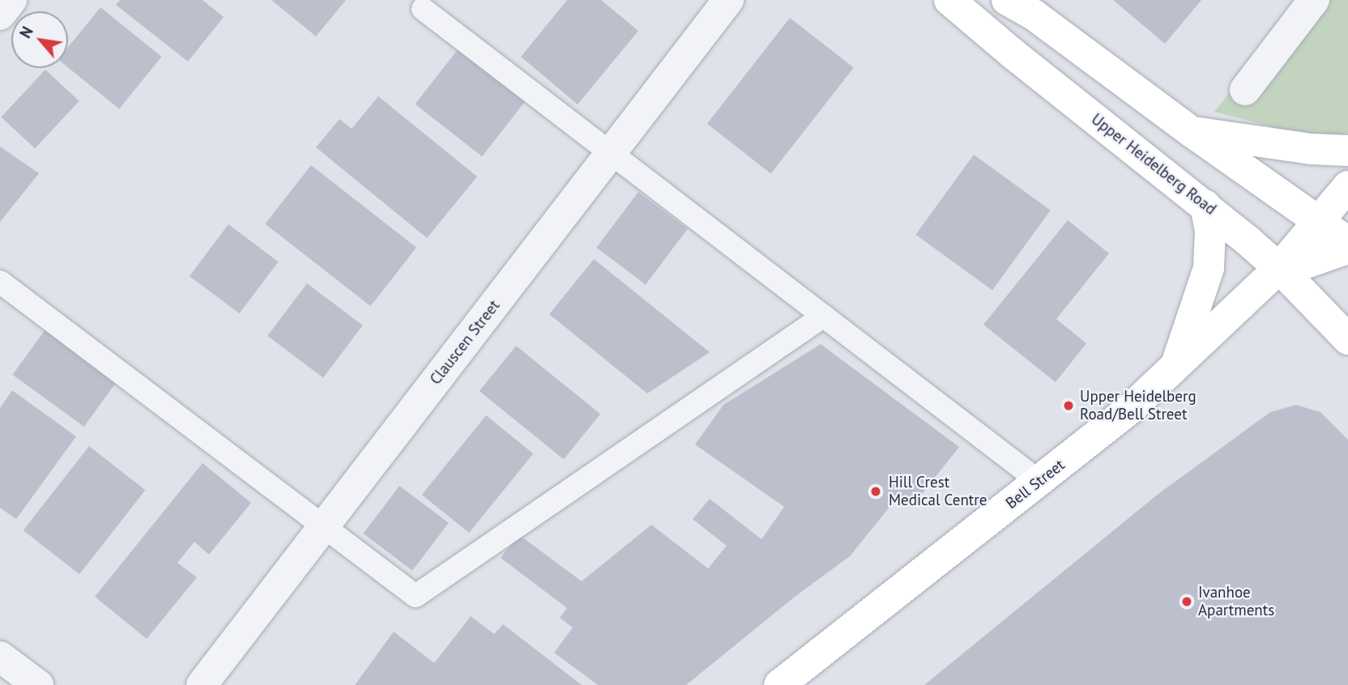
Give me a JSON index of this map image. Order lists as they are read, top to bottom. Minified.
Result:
{"streets":{"main road":["Upper Heidelberg Road","Bell Street"],"street":["Clauscen Street"]},"crossings":[["Upper Heidelberg Road","Bell Street"]],"places":["Upper Heidelberg Road/Bell Street","Hill Crest Medical Centre","Ivanhoe Apartments"],"north":"top left"}
